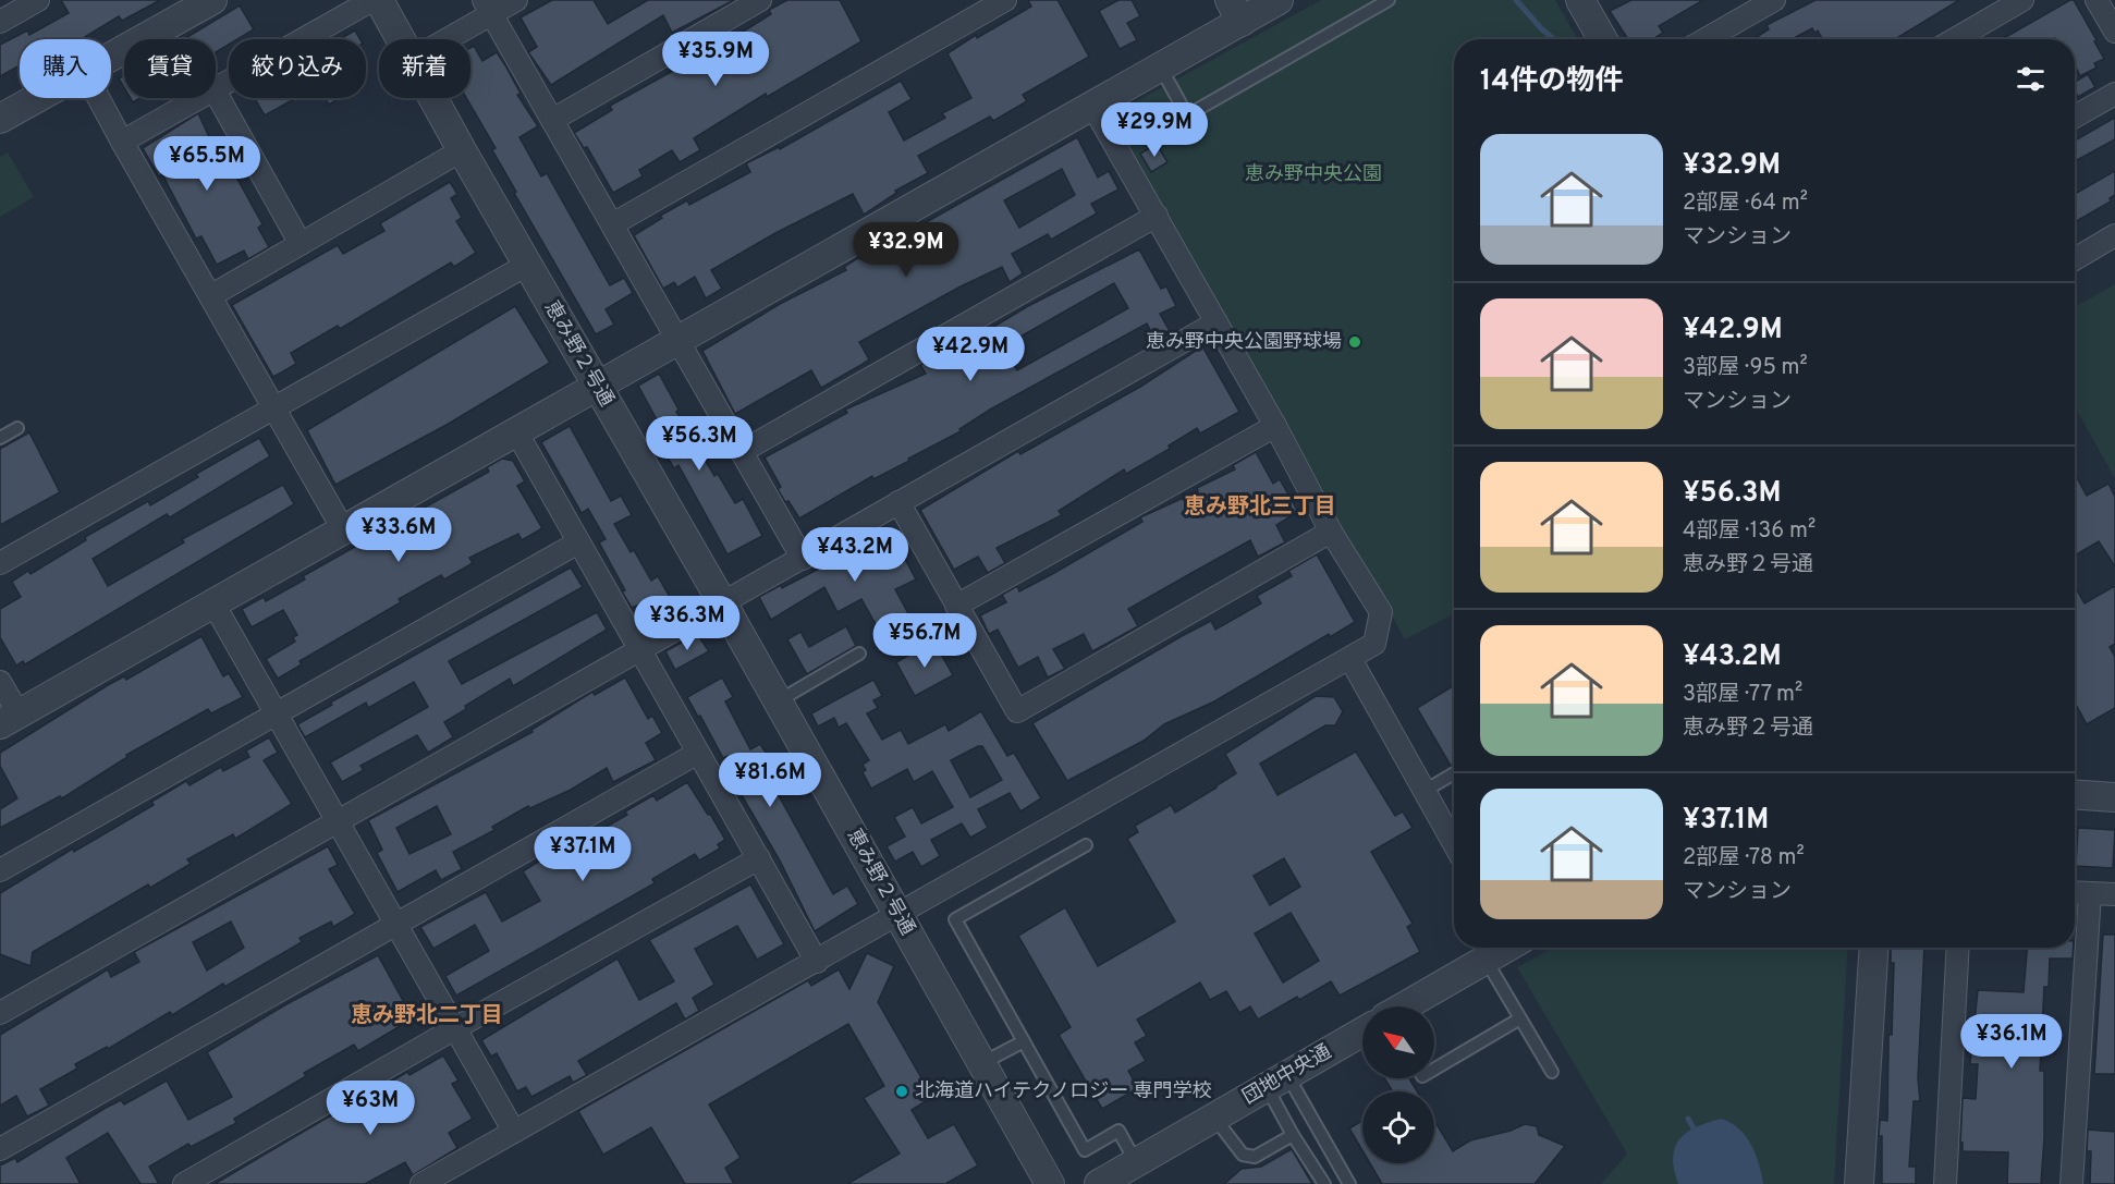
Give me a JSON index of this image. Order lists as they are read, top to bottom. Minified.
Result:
{"streets":{"street":["恵み野２号通","団地中央通"]},"districts":["恵み野北三丁目","恵み野北二丁目"],"parks":["恵み野中央公園"],"places":["恵み野中央公園野球場","北海道ハイテクノロジー 専門学校"],"north":"top left","page":{"price":["¥35.9M","¥29.9M","¥65.5M","¥32.9M","¥42.9M","¥56.3M","¥33.6M","¥43.2M","¥36.3M","¥56.7M","¥81.6M","¥37.1M","¥36.1M","¥63M"],"chip":["購入","賃貸","絞り込み","新着"],"heading":"14件の物件","list":[{"name":"¥32.9M","note":"2部屋 · 64 m² · マンション"},{"name":"¥42.9M","note":"3部屋 · 95 m² · マンション"},{"name":"¥56.3M","note":"4部屋 · 136 m² · 恵み野２号通"},{"name":"¥43.2M","note":"3部屋 · 77 m² · 恵み野２号通"},{"name":"¥37.1M","note":"2部屋 · 78 m² · マンション"}]}}
